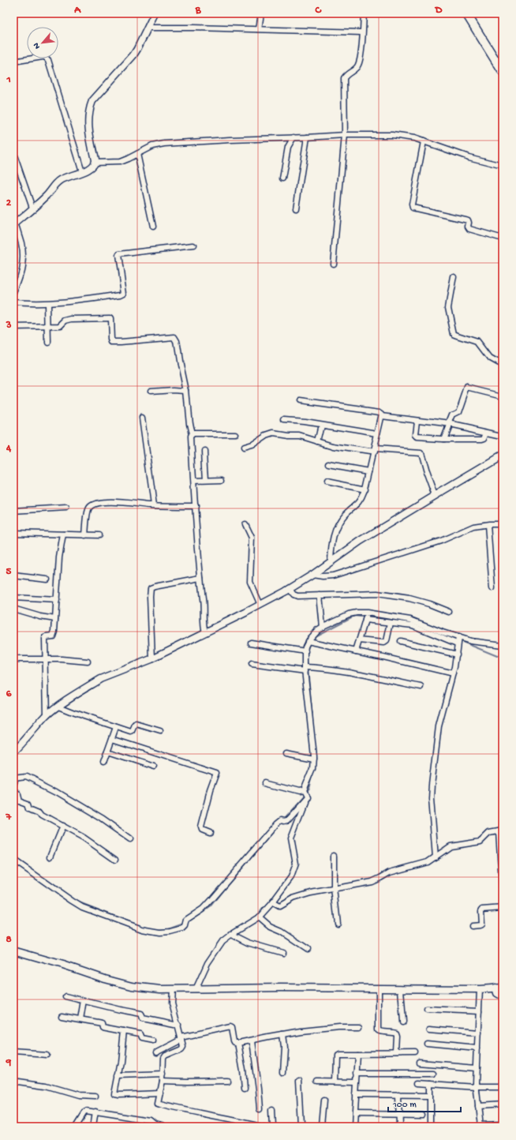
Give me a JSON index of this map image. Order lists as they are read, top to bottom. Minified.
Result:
{"scale_bar":"100 m","north":"bottom left","grid":{"columns":["A","B","C","D"],"rows":["1","2","3","4","5","6","7","8","9"]}}
